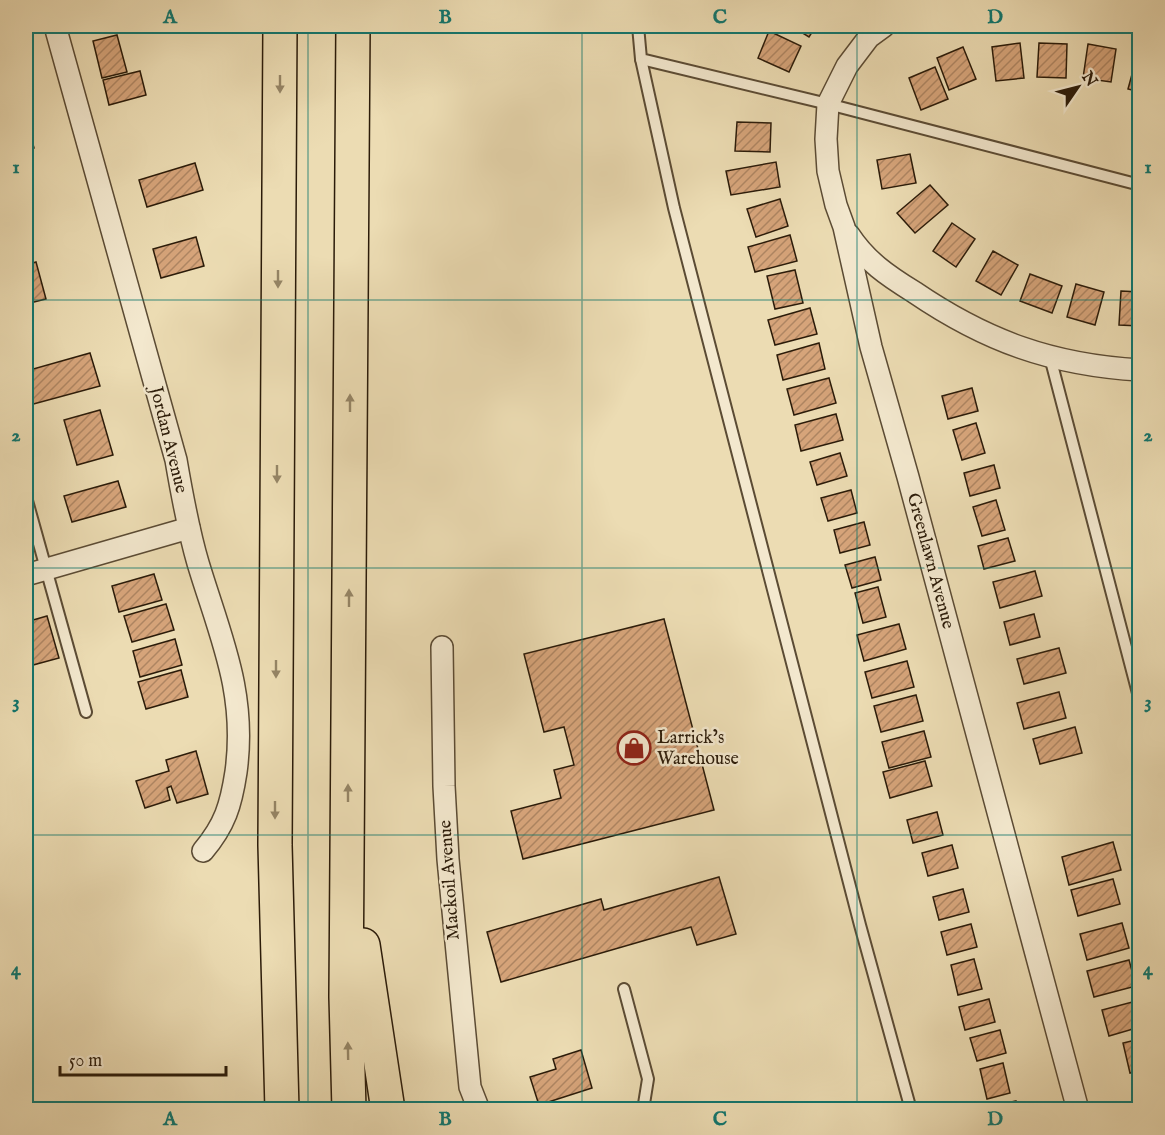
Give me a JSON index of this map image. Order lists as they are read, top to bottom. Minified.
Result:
{"streets":{"street":["Jordan Avenue","Greenlawn Avenue","Mackoil Avenue"]},"places":{"shop":["Larrick’s Warehouse"]},"scale_bar":"50 m","north":"top right","grid":{"columns":["A","B","C","D"],"rows":["1","2","3","4"]}}
